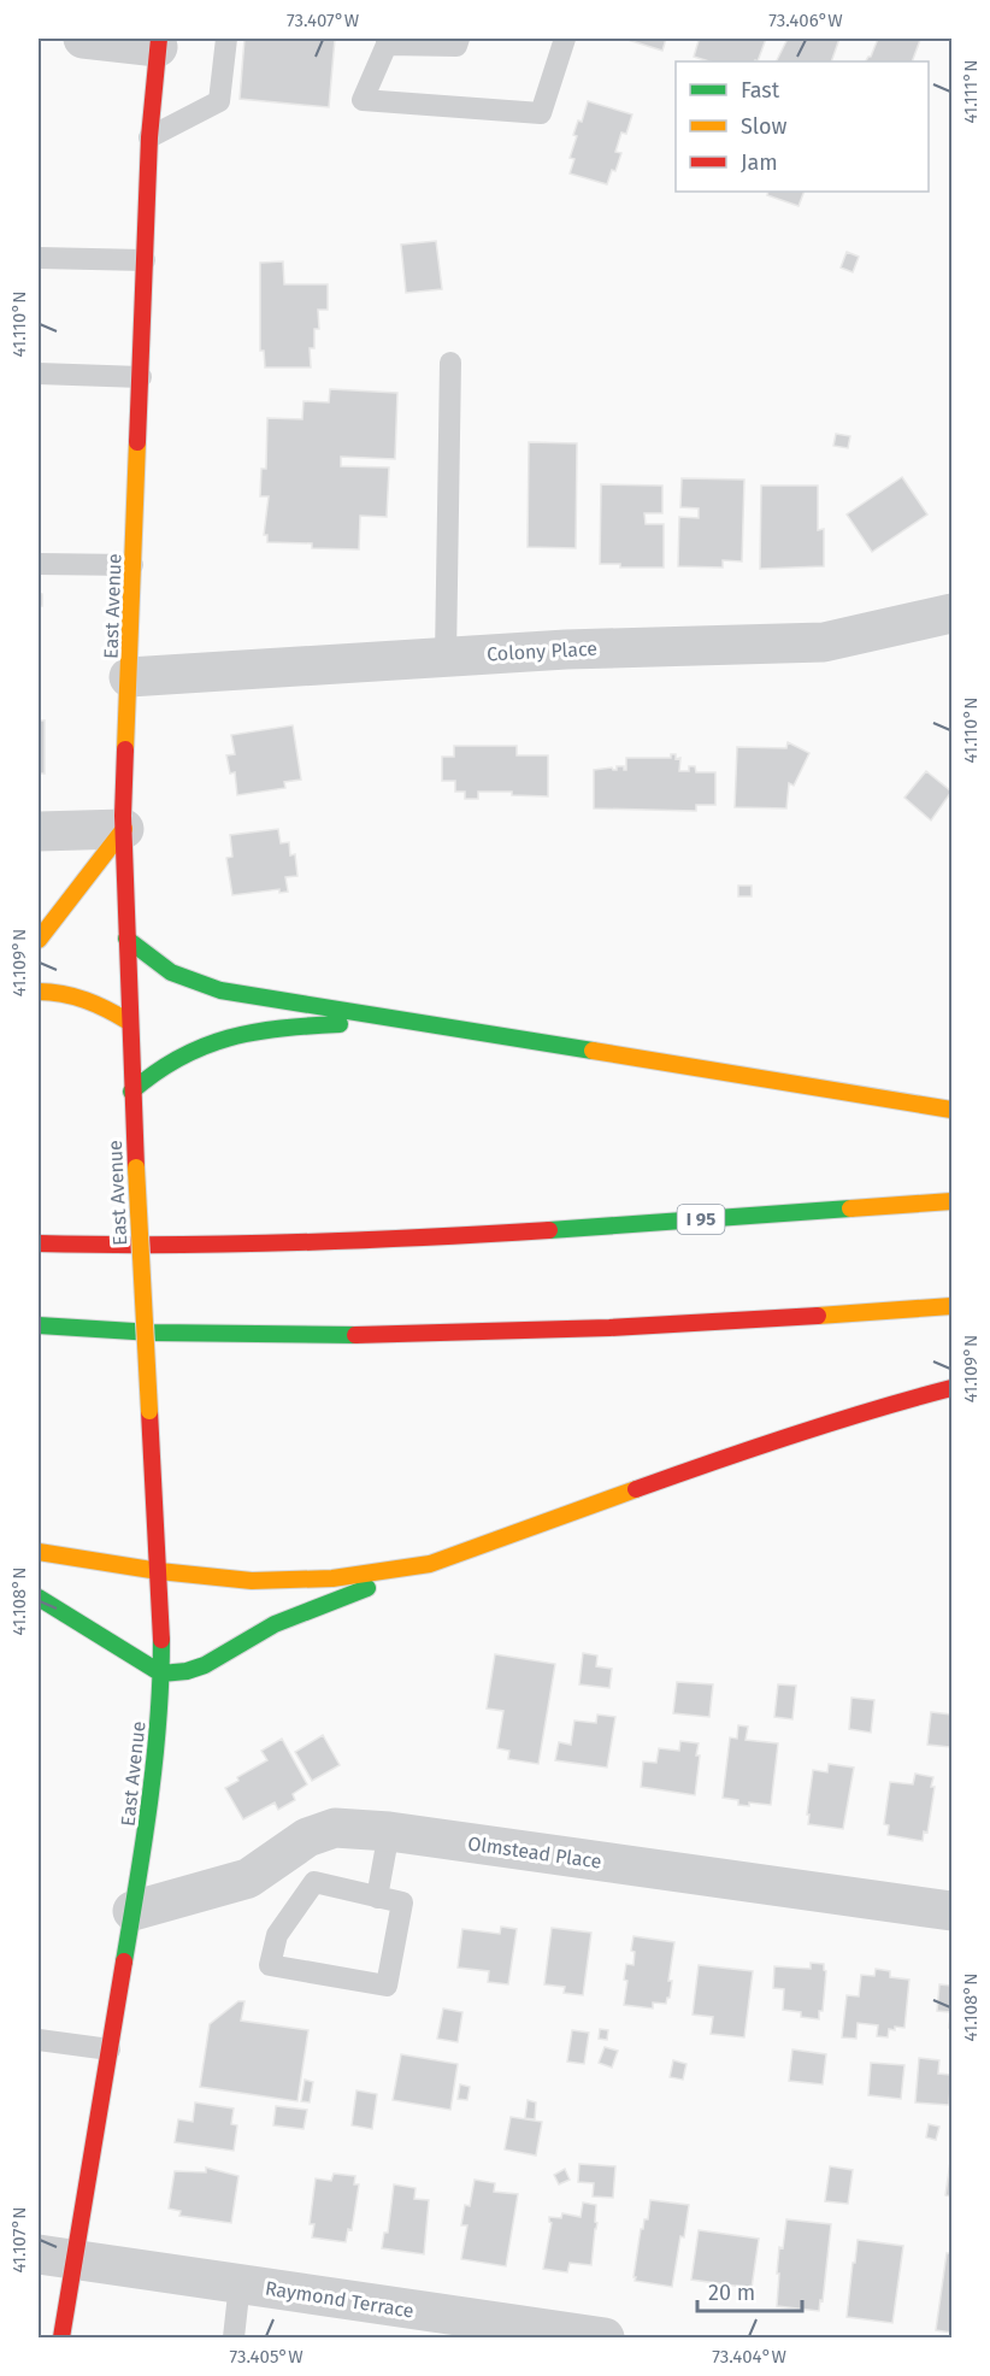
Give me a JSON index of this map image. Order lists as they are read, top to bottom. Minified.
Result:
{"streets":{"main road":["East Avenue","I 95"],"street":["Colony Place","Olmstead Place","Raymond Terrace"]},"crossings":[["East Avenue","Colony Place"],["East Avenue","Olmstead Place"],["East Avenue","Raymond Terrace"]],"legend":["Fast","Slow","Jam"],"scale_bar":"20 m","coordinates":["73.407°W","73.406°W","41.111°N","41.110°N","41.109°N","41.108°N","41.107°N","73.405°W","73.404°W"]}
